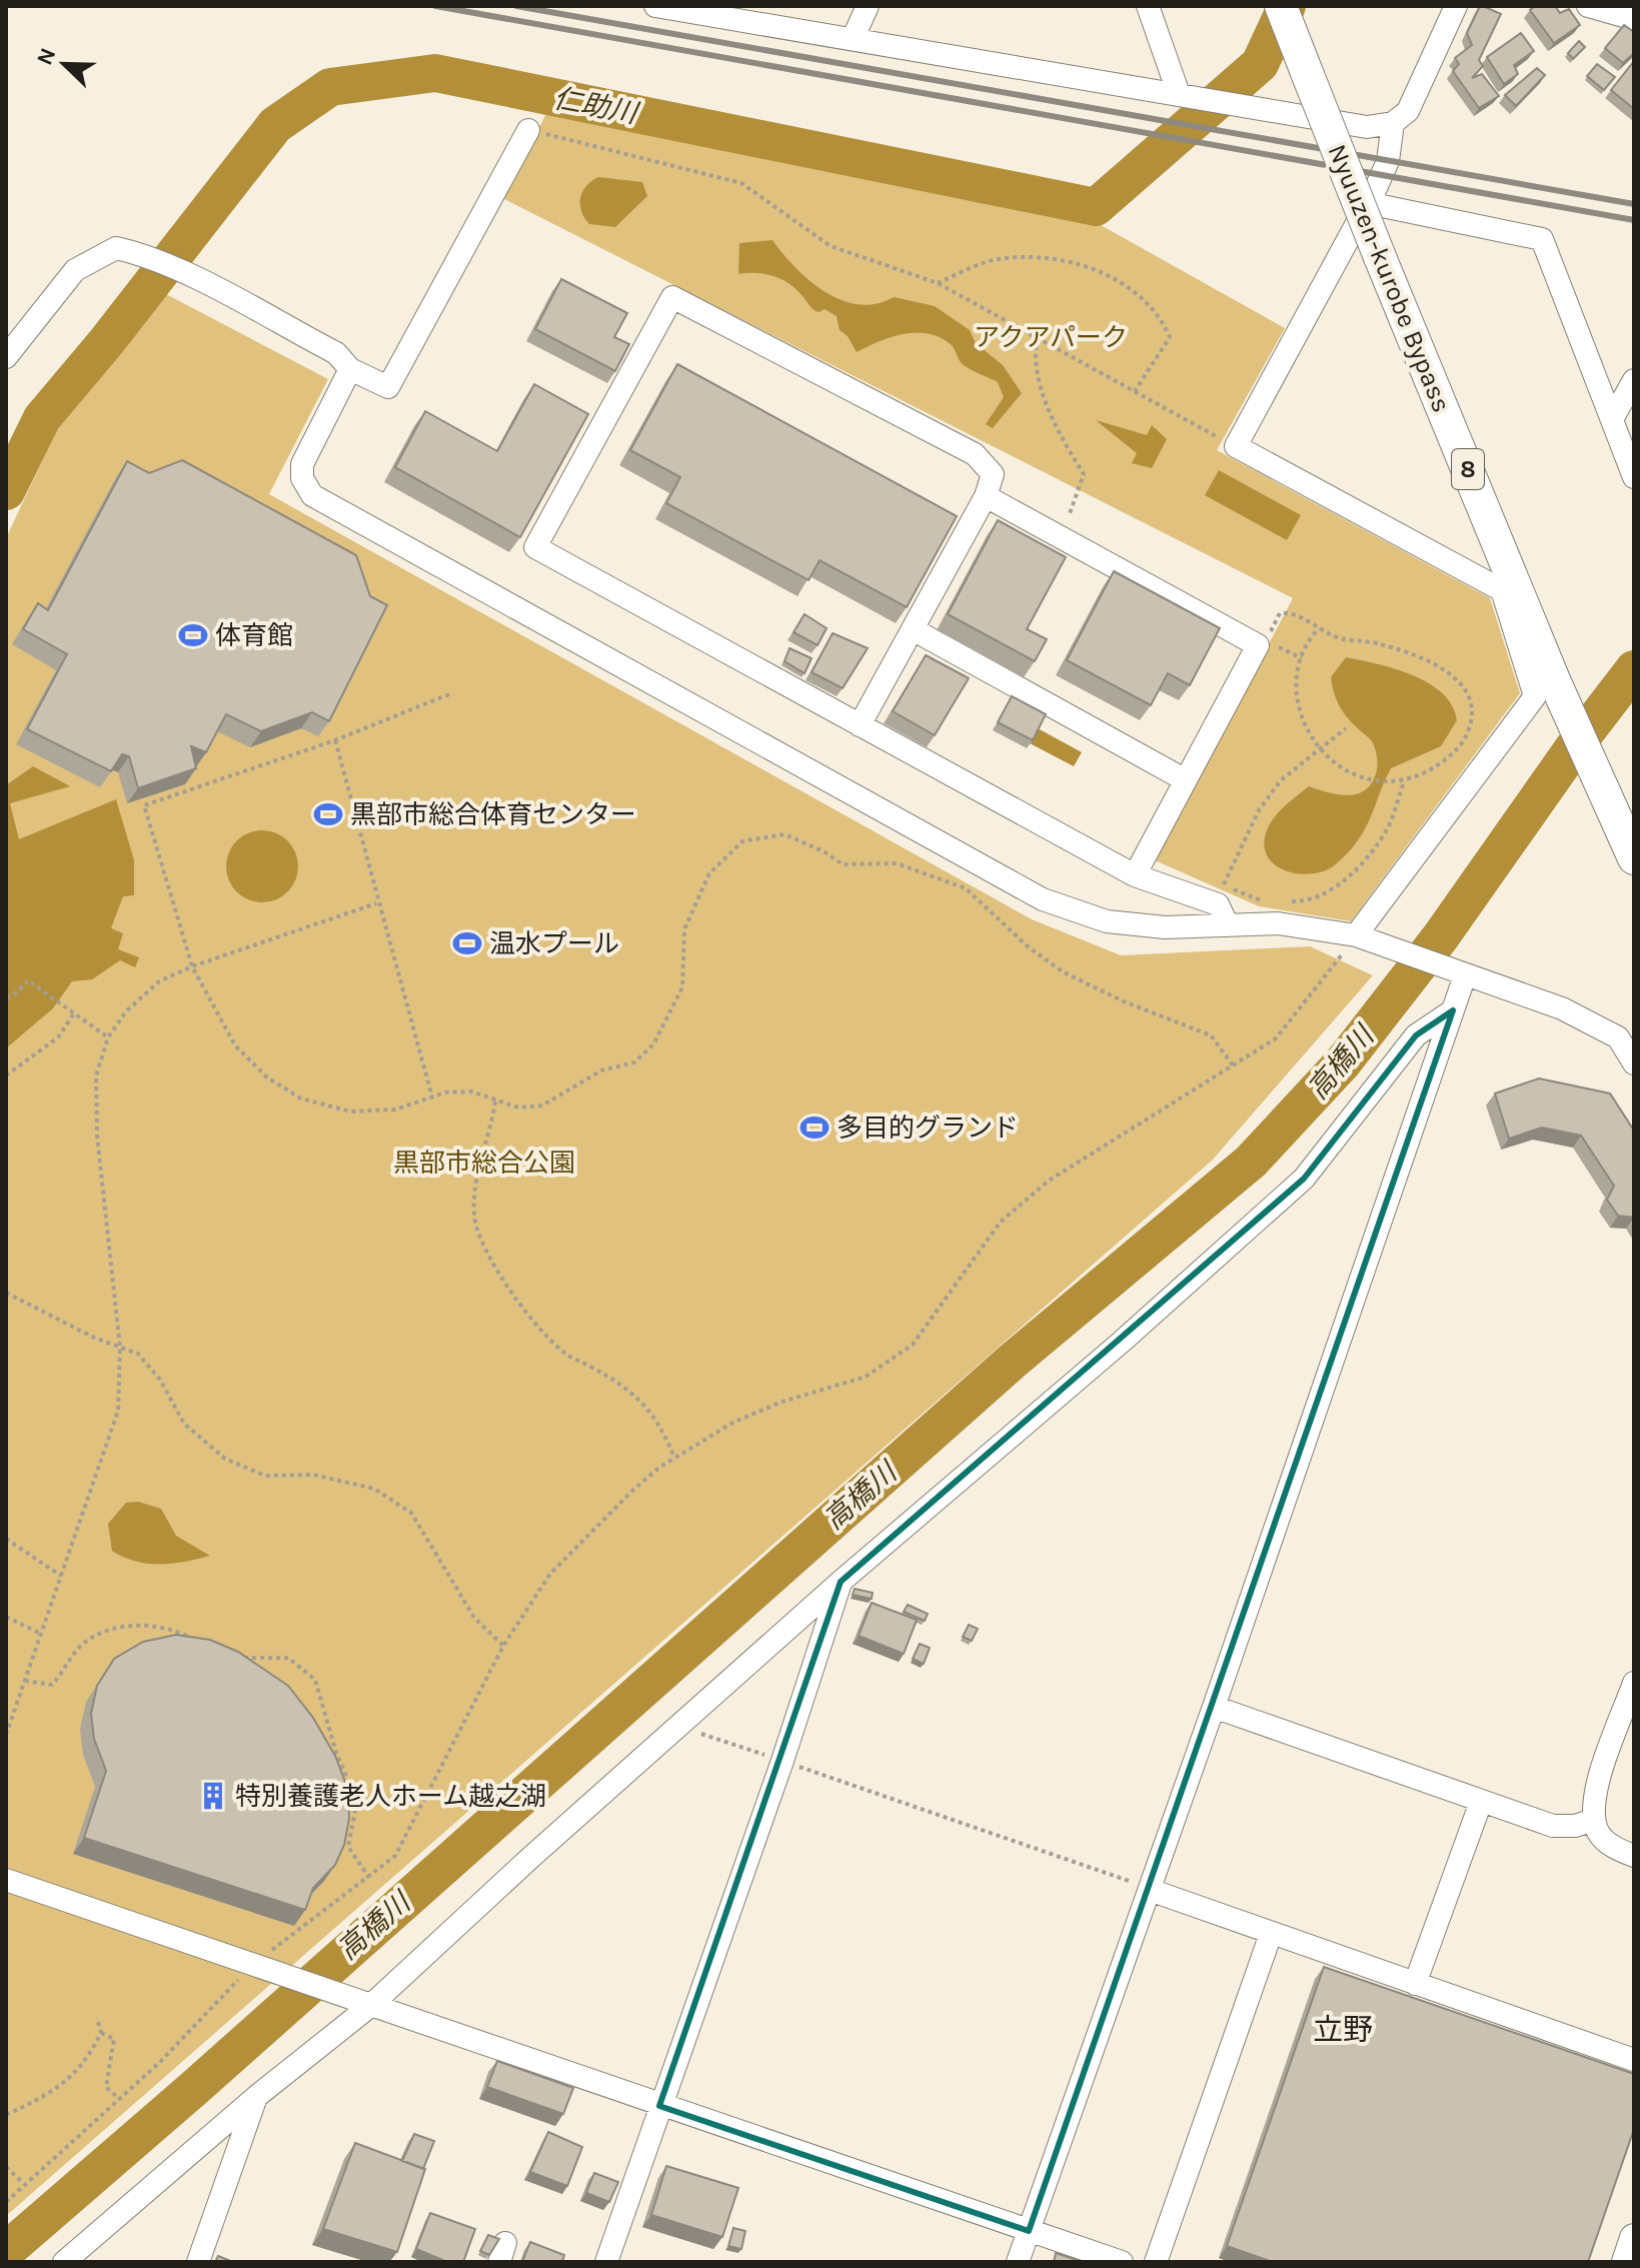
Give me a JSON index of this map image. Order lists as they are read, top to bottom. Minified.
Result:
{"streets":{"highway":["Nyuuzen-kurobe Bypass","8"]},"districts":["立野"],"water":["仁助川","高橋川"],"parks":["アクアパーク","黒部市総合公園"],"places":{"sports":["体育館","黒部市総合体育センター","温水プール","多目的グランド"],"building":["特別養護老人ホーム越之湖"]},"north":"top left"}
